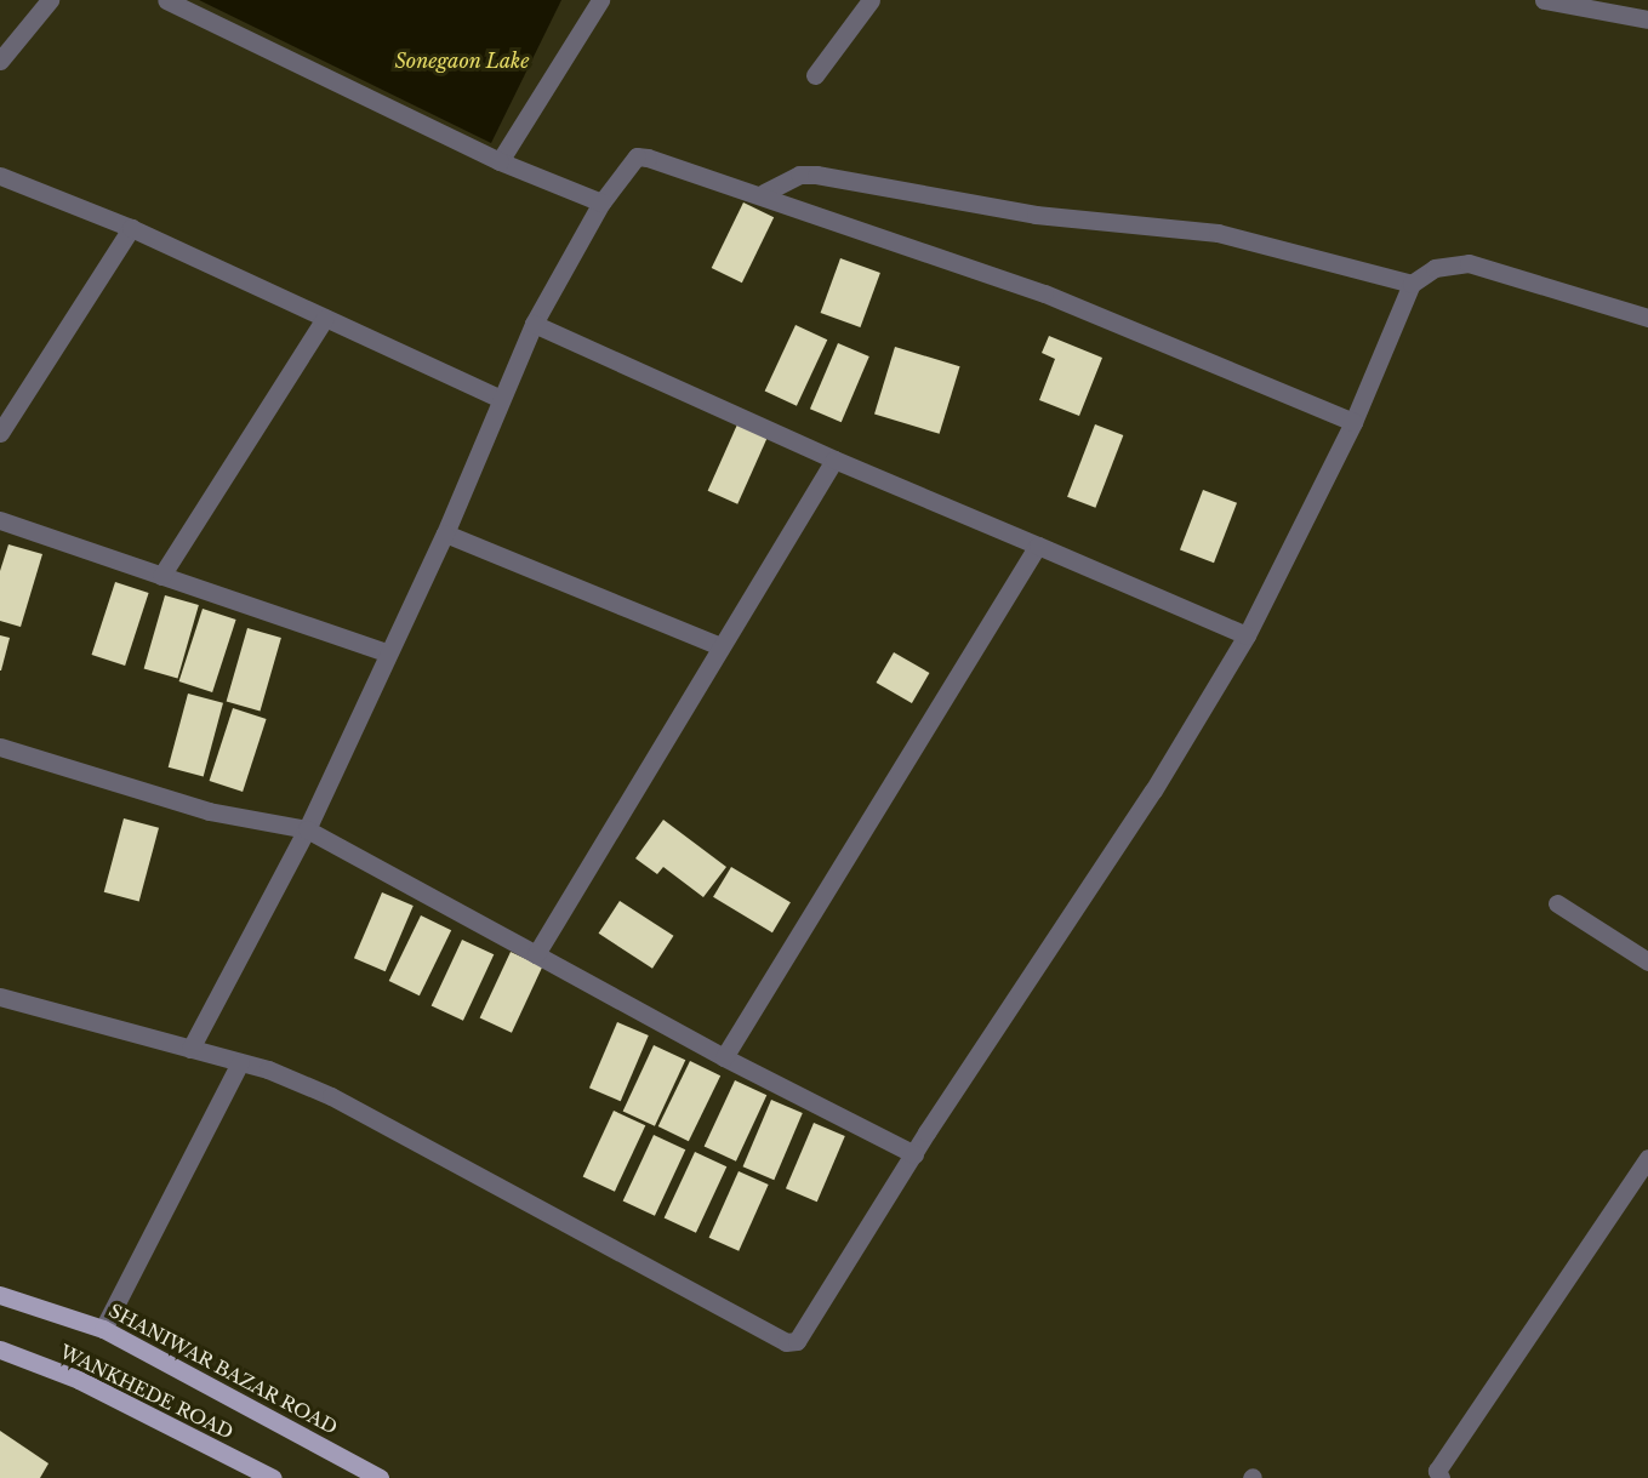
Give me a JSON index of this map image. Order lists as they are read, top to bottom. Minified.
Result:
{"streets":{"main road":["SHANIWAR BAZAR ROAD","WANKHEDE ROAD"]},"water":["Sonegaon Lake"]}
